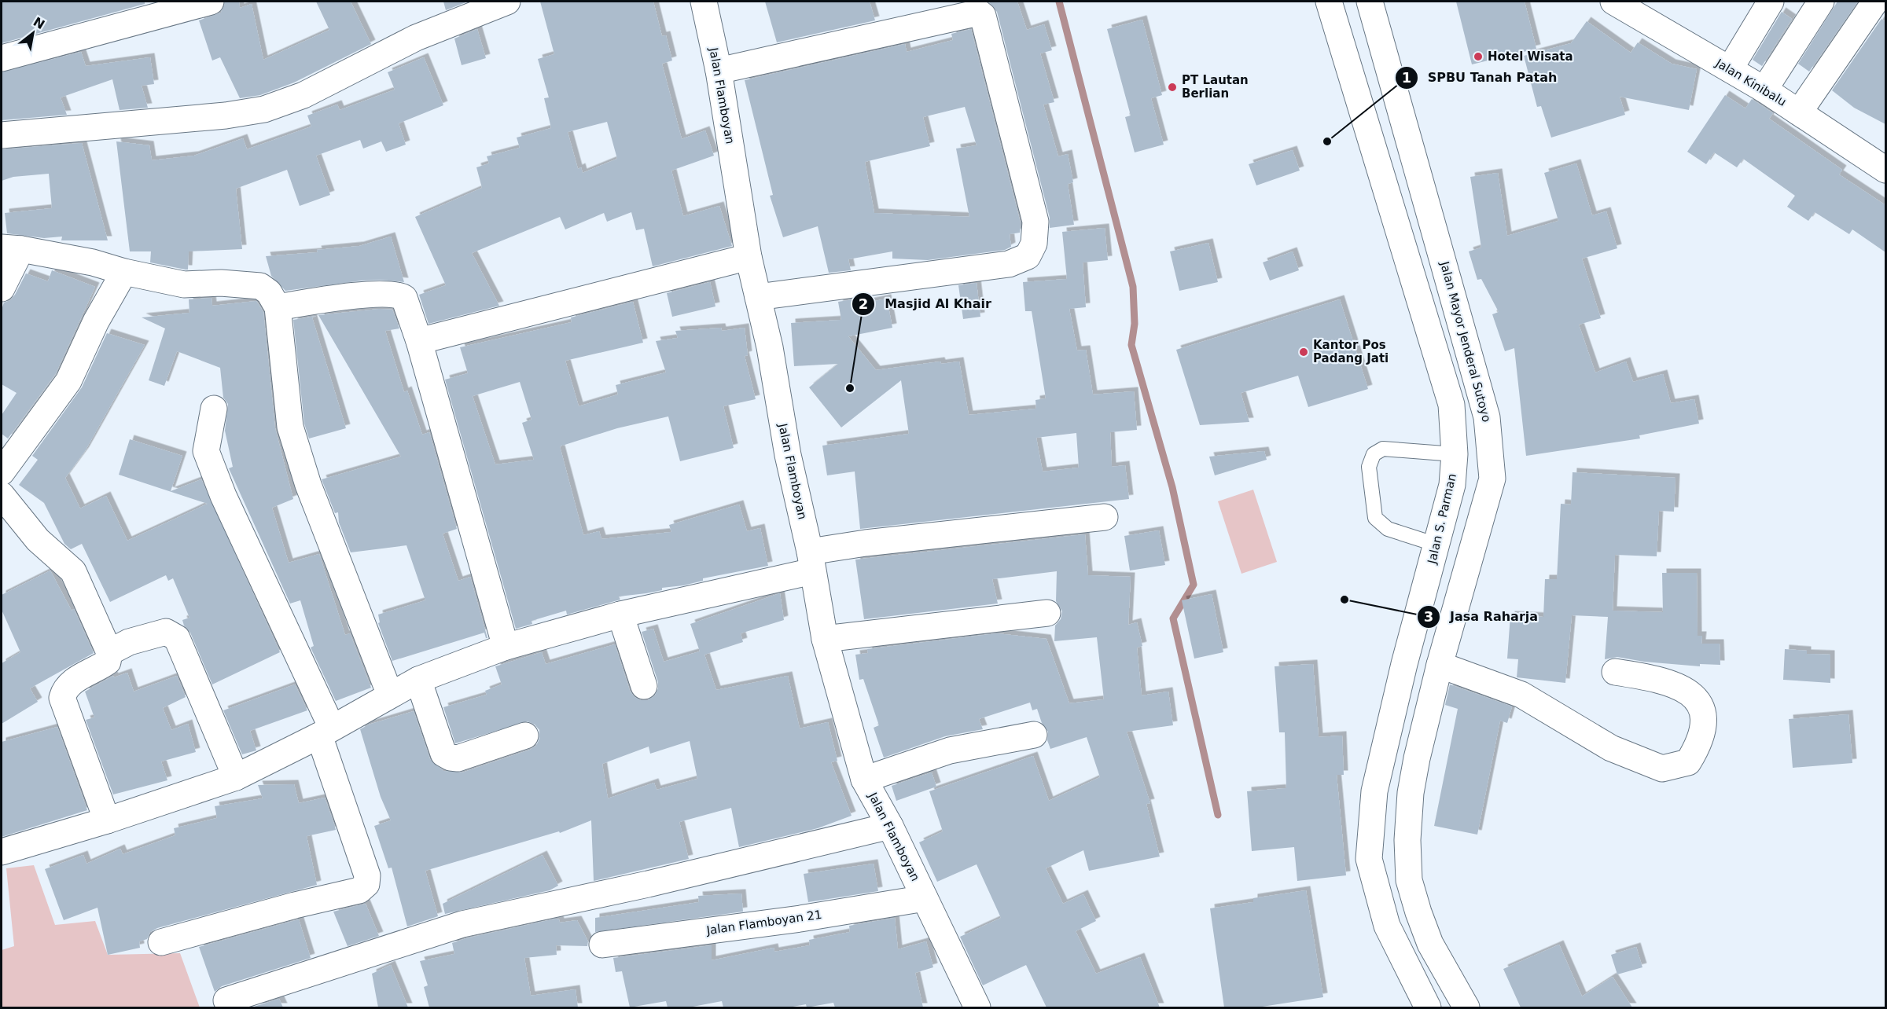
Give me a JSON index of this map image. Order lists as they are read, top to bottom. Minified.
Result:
{"streets":{"street":["Jalan Kinibalu","Jalan Flamboyan","Jalan Mayor Jenderal Sutoyo","Jalan S. Parman","Jalan Flamboyan 21"]},"crossings":[["Jalan Flamboyan","Jalan Flamboyan 21"]],"places":["Hotel Wisata","PT Lautan Berlian","SPBU Tanah Patah","Kantor Pos Padang Jati","Masjid Al Khair","Jasa Raharja"],"north":"top right"}
